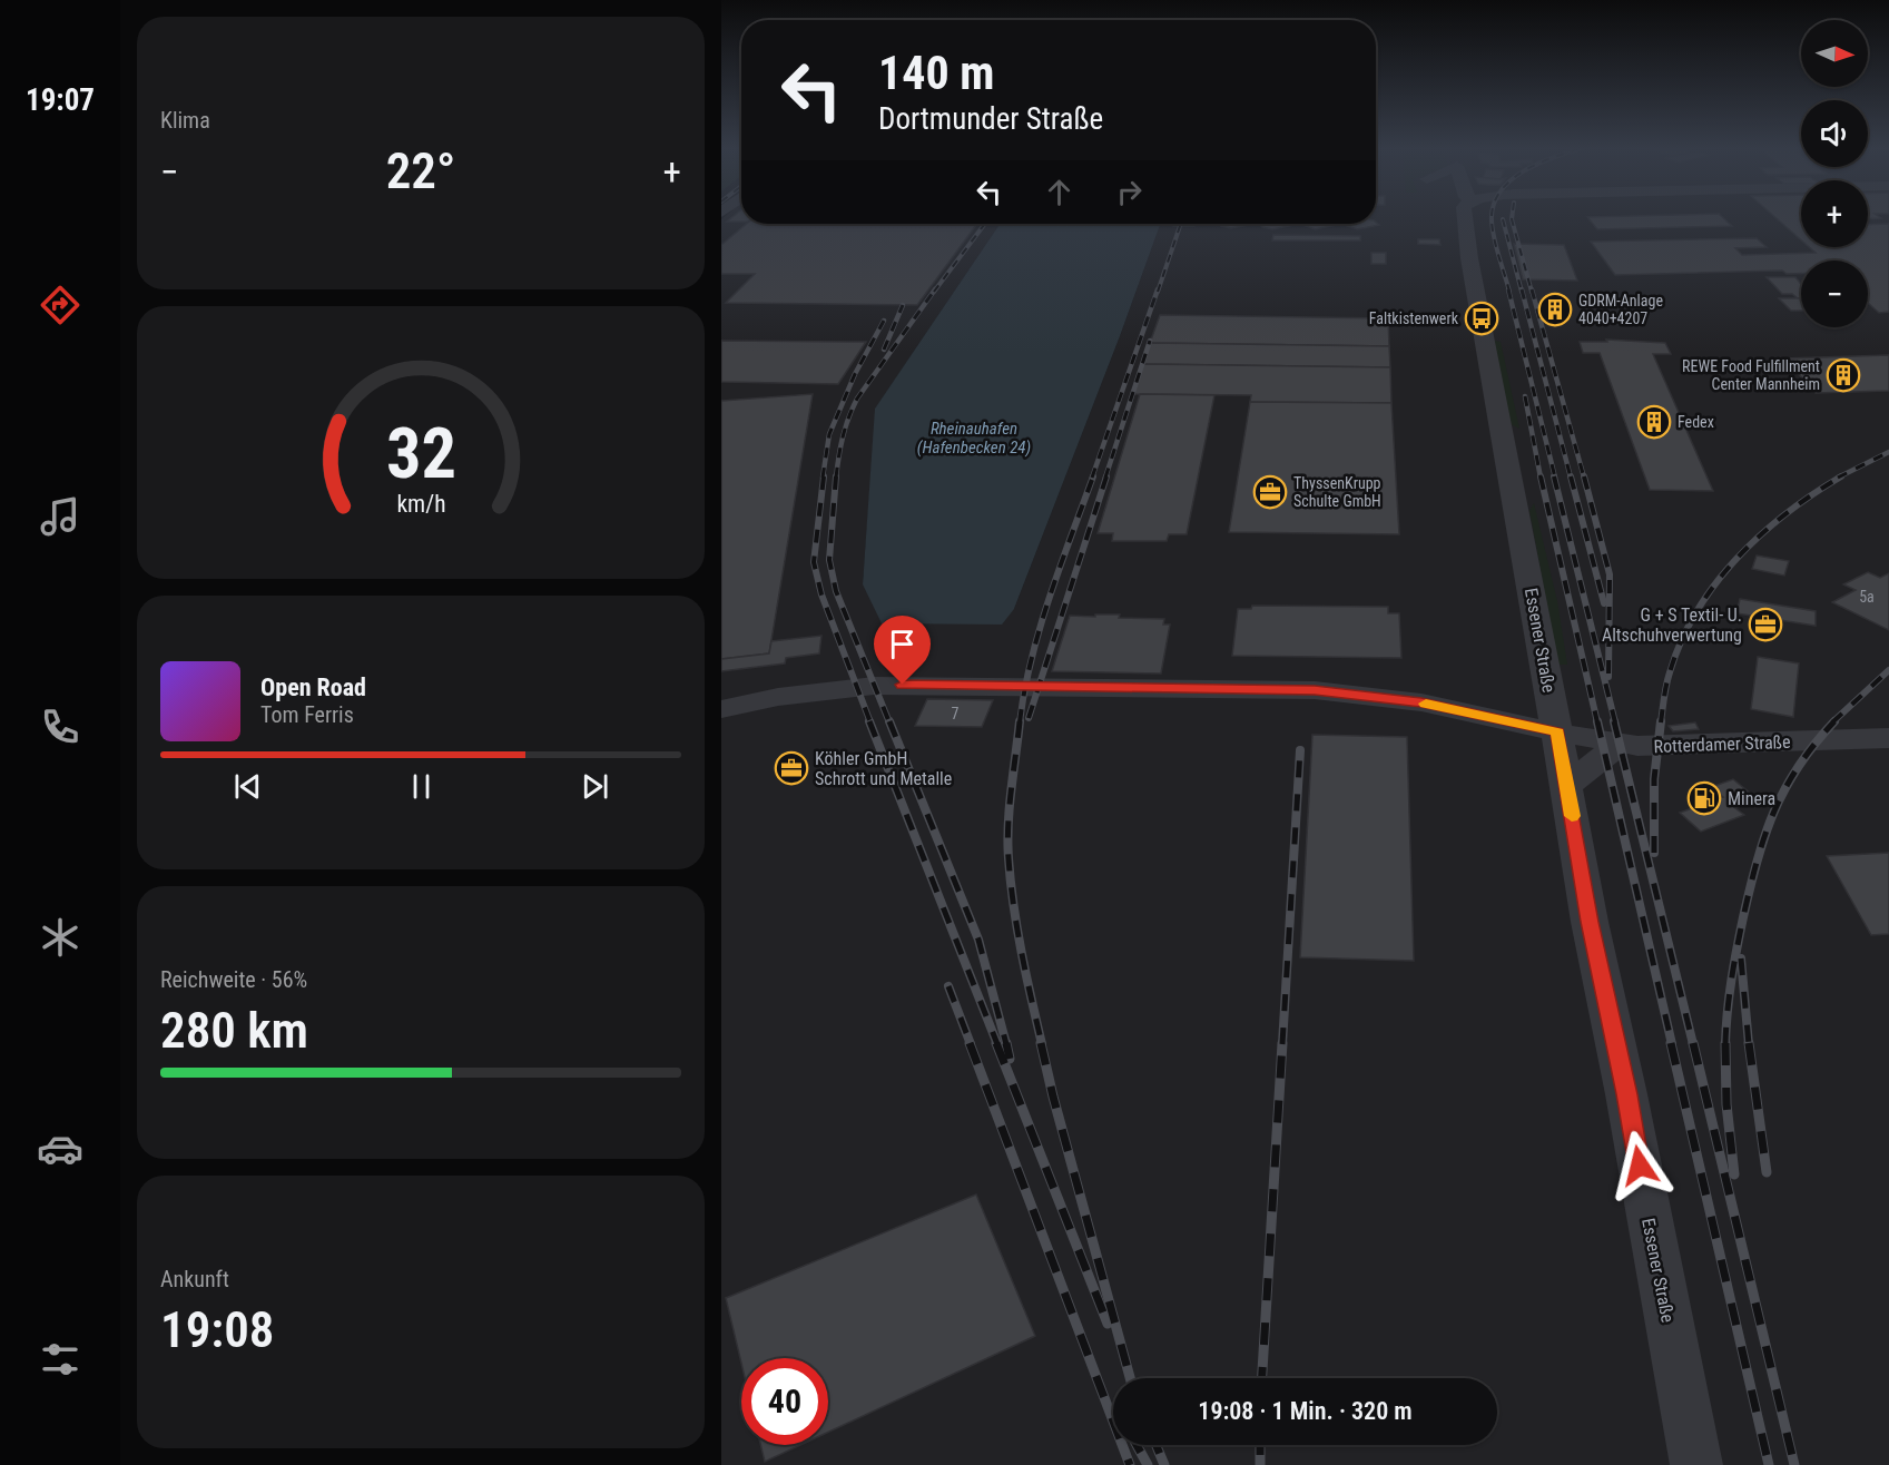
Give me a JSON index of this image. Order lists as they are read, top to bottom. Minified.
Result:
{"streets":{"street":["Essener Straße","Rotterdamer Straße"]},"crossings":[["Essener Straße","Rotterdamer Straße"]],"water":["Rheinauhafen (Hafenbecken 24)"],"places":{"building":["GDRM-Anlage 4040+4207","REWE Food Fulfillment Center Mannheim","Fedex"],"bus stop":["Faltkistenwerk"],"office":["ThyssenKrupp Schulte GmbH","G + S Textil- U. Altschuhverwertung","Köhler GmbH Schrott und Metalle"],"fuel station":["Minera"]},"house_numbers":["5a","7"],"north":"right","page":{"tabs":"19:07","tile":["Klima",["Reichweite · 56%","280 km"],["Ankunft","19:08"]],"map_buttons":["+","−"],"turn":["140 m","Dortmunder Straße"],"heat":["−","22°","+"],"song":["Open Road","Tom Ferris"],"limit":"40","trip":"19:08 · 1 Min. · 320 m","gauge":["32","km/h"]}}
